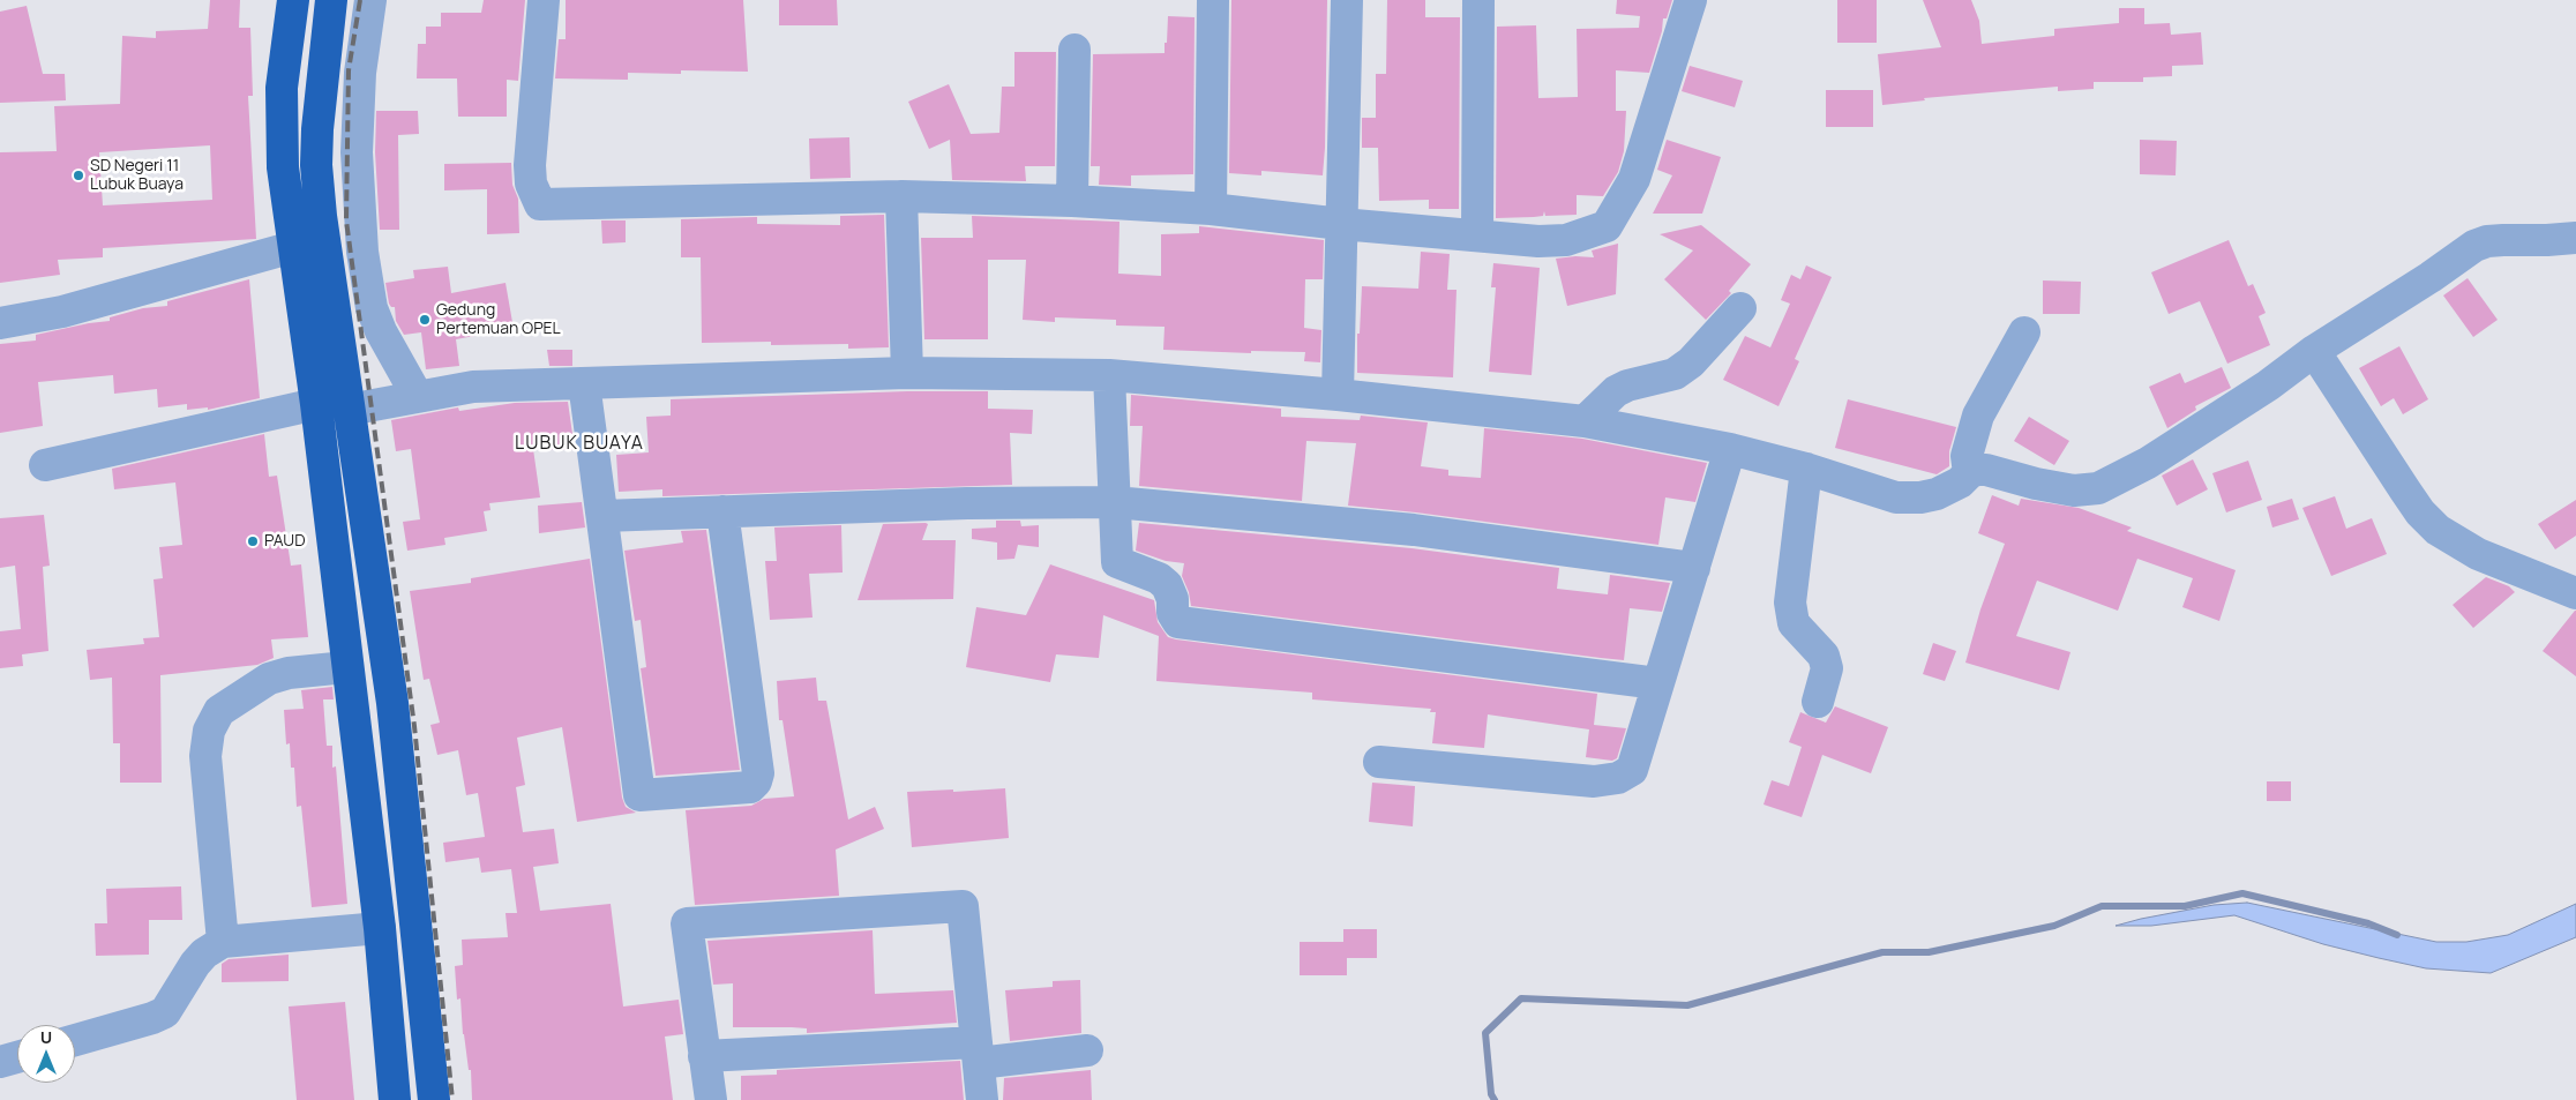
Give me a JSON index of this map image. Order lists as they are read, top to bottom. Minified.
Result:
{"districts":["LUBUK BUAYA"],"places":["SD Negeri 11 Lubuk Buaya","Gedung Pertemuan OPEL","PAUD"],"north":"top"}
